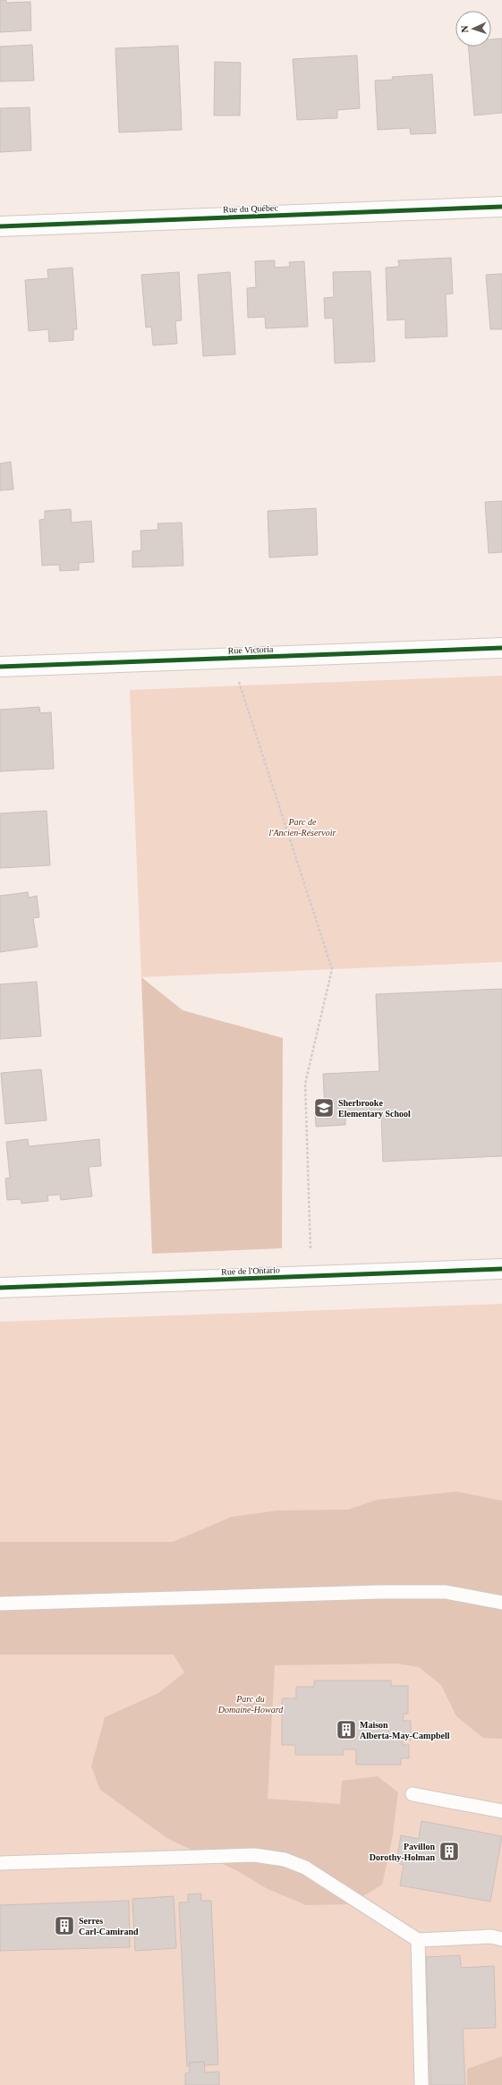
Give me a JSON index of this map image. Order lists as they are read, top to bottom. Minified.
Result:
{"streets":{"street":["Rue du Québec","Rue Victoria","Rue de l'Ontario"]},"parks":["Parc de l'Ancien-Réservoir","Parc du Domaine-Howard"],"places":{"school or university":["Sherbrooke Elementary School"],"building":["Maison Alberta-May-Campbell","Pavillon Dorothy-Holman","Serres Carl-Camirand"]},"north":"left"}
